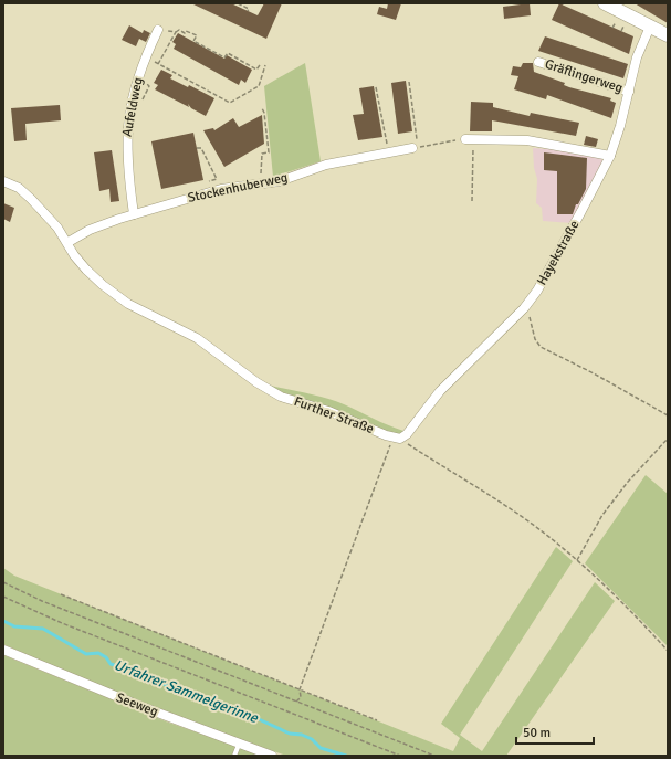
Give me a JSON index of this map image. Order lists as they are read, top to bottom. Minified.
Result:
{"streets":{"street":["Gräflingerweg","Aufeldweg","Stockenhuberweg","Hayekstraße","Further Straße","Seeweg"]},"crossings":[["Gräflingerweg","Hayekstraße"],["Aufeldweg","Stockenhuberweg"],["Stockenhuberweg","Further Straße"],["Hayekstraße","Further Straße"]],"water":["Urfahrer Sammelgerinne"],"scale_bar":"50 m"}
